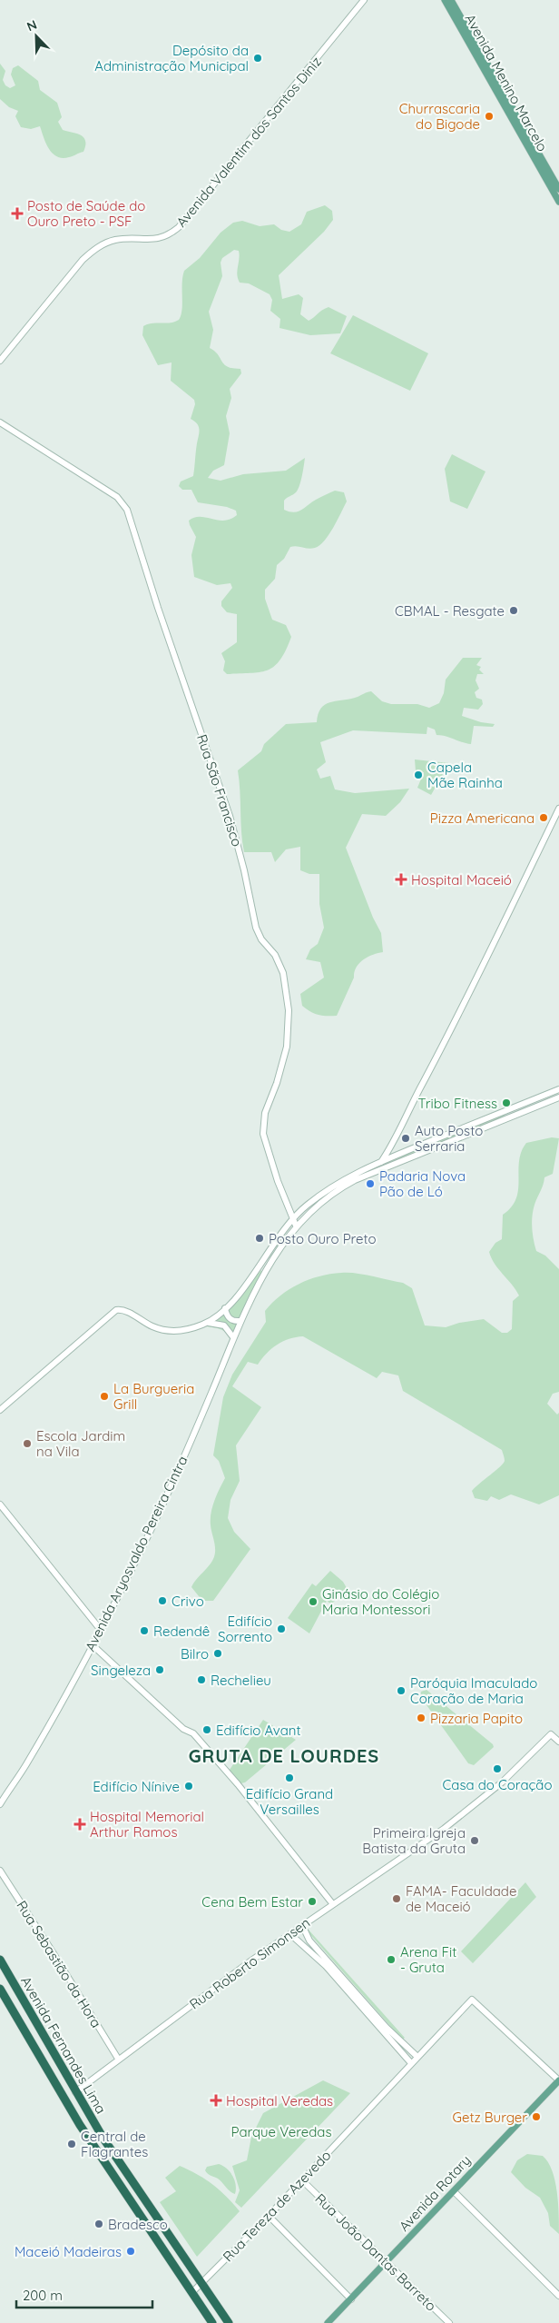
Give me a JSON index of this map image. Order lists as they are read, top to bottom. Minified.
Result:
{"streets":{"highway":["Avenida Fernandes Lima"],"main road":["Avenida Menino Marcelo","Avenida Rotary"],"street":["Avenida Valentim dos Santos Diniz","Rua São Francisco","Avenida Aryosvaldo Pereira Cintra","Rua Roberto Simonsen","Rua Sebastião da Hora","Rua Tereza de Azevedo","Rua João Dantas Barreto"]},"crossings":[["Rua São Francisco","Avenida Aryosvaldo Pereira Cintra"],["Rua Roberto Simonsen","Rua Sebastião da Hora"],["Rua Roberto Simonsen","Avenida Fernandes Lima"],["Avenida Fernandes Lima","Rua Tereza de Azevedo"],["Avenida Rotary","Rua Tereza de Azevedo"],["Avenida Rotary","Rua João Dantas Barreto"],["Rua Tereza de Azevedo","Rua João Dantas Barreto"]],"districts":["GRUTA DE LOURDES"],"parks":["Parque Veredas"],"places":{"other":["Depósito da Administração Municipal","Churrascaria do Bigode","CBMAL - Resgate","Capela Mãe Rainha","Pizza Americana","Tribo Fitness","Auto Posto Serraria","Padaria Nova Pão de Ló","Posto Ouro Preto","La Burgueria Grill","Escola Jardim na Vila","Crivo","Ginásio do Colégio Maria Montessori","Edifício Sorrento","Redendê","Bilro","Singeleza","Rechelieu","Paróquia Imaculado Coração de Maria","Pizzaria Papito","Edifício Avant","Casa do Coração","Edifício Grand Versailles","Edifício Nínive","Primeira Igreja Batista da Gruta","FAMA- Faculdade de Maceió","Cena Bem Estar","Arena Fit - Gruta","Getz Burger","Central de Flagrantes","Bradesco","Maceió Madeiras"],"health":["Posto de Saúde do Ouro Preto - PSF","Hospital Maceió","Hospital Memorial Arthur Ramos","Hospital Veredas"]},"scale_bar":"200 m","north":"top left"}
